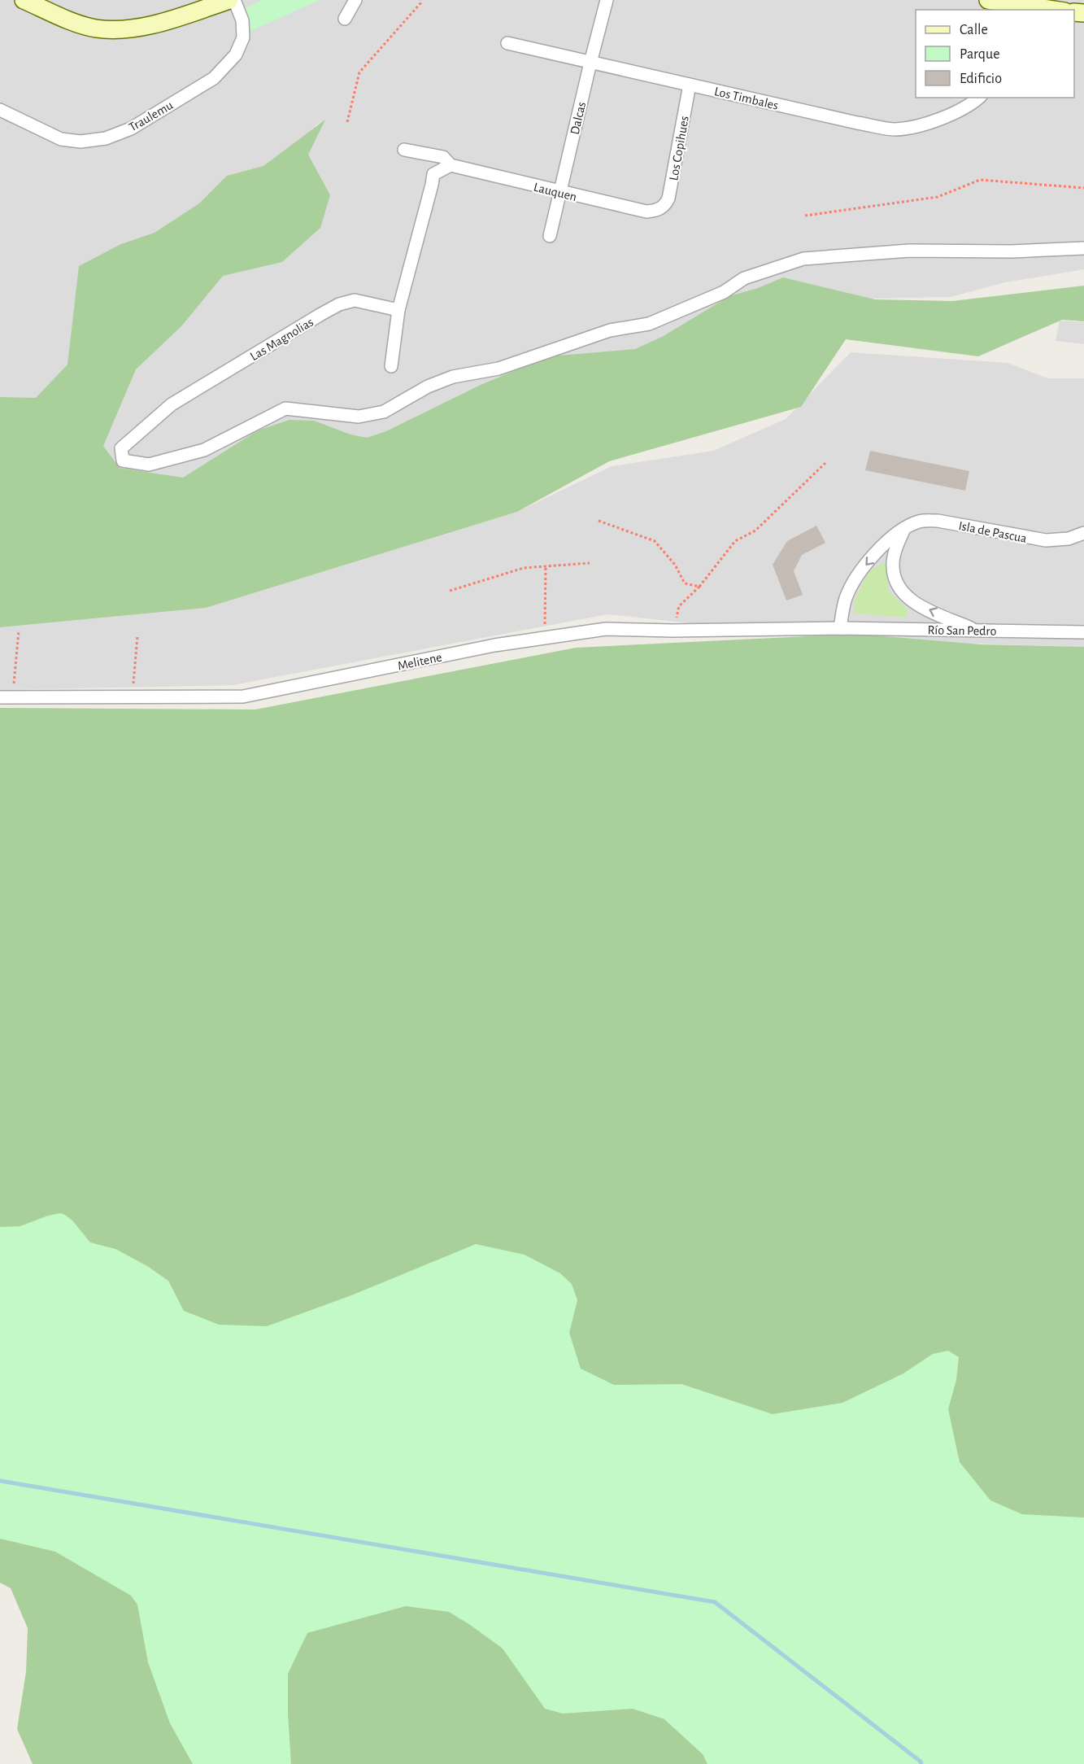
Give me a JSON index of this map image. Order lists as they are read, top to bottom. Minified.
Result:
{"streets":{"street":["Los Timbales","Traulemu","Dalcas","Los Copihues","Lauquen","Las Magnolias","Isla de Pascua","Río San Pedro","Melitene"]},"crossings":[["Los Timbales","Dalcas"],["Los Timbales","Los Copihues"],["Dalcas","Lauquen"],["Los Copihues","Lauquen"],["Isla de Pascua","Río San Pedro"],["Isla de Pascua","Melitene"],["Río San Pedro","Melitene"]],"one_way":["Isla de Pascua"],"legend":["Calle","Parque","Edificio"]}
